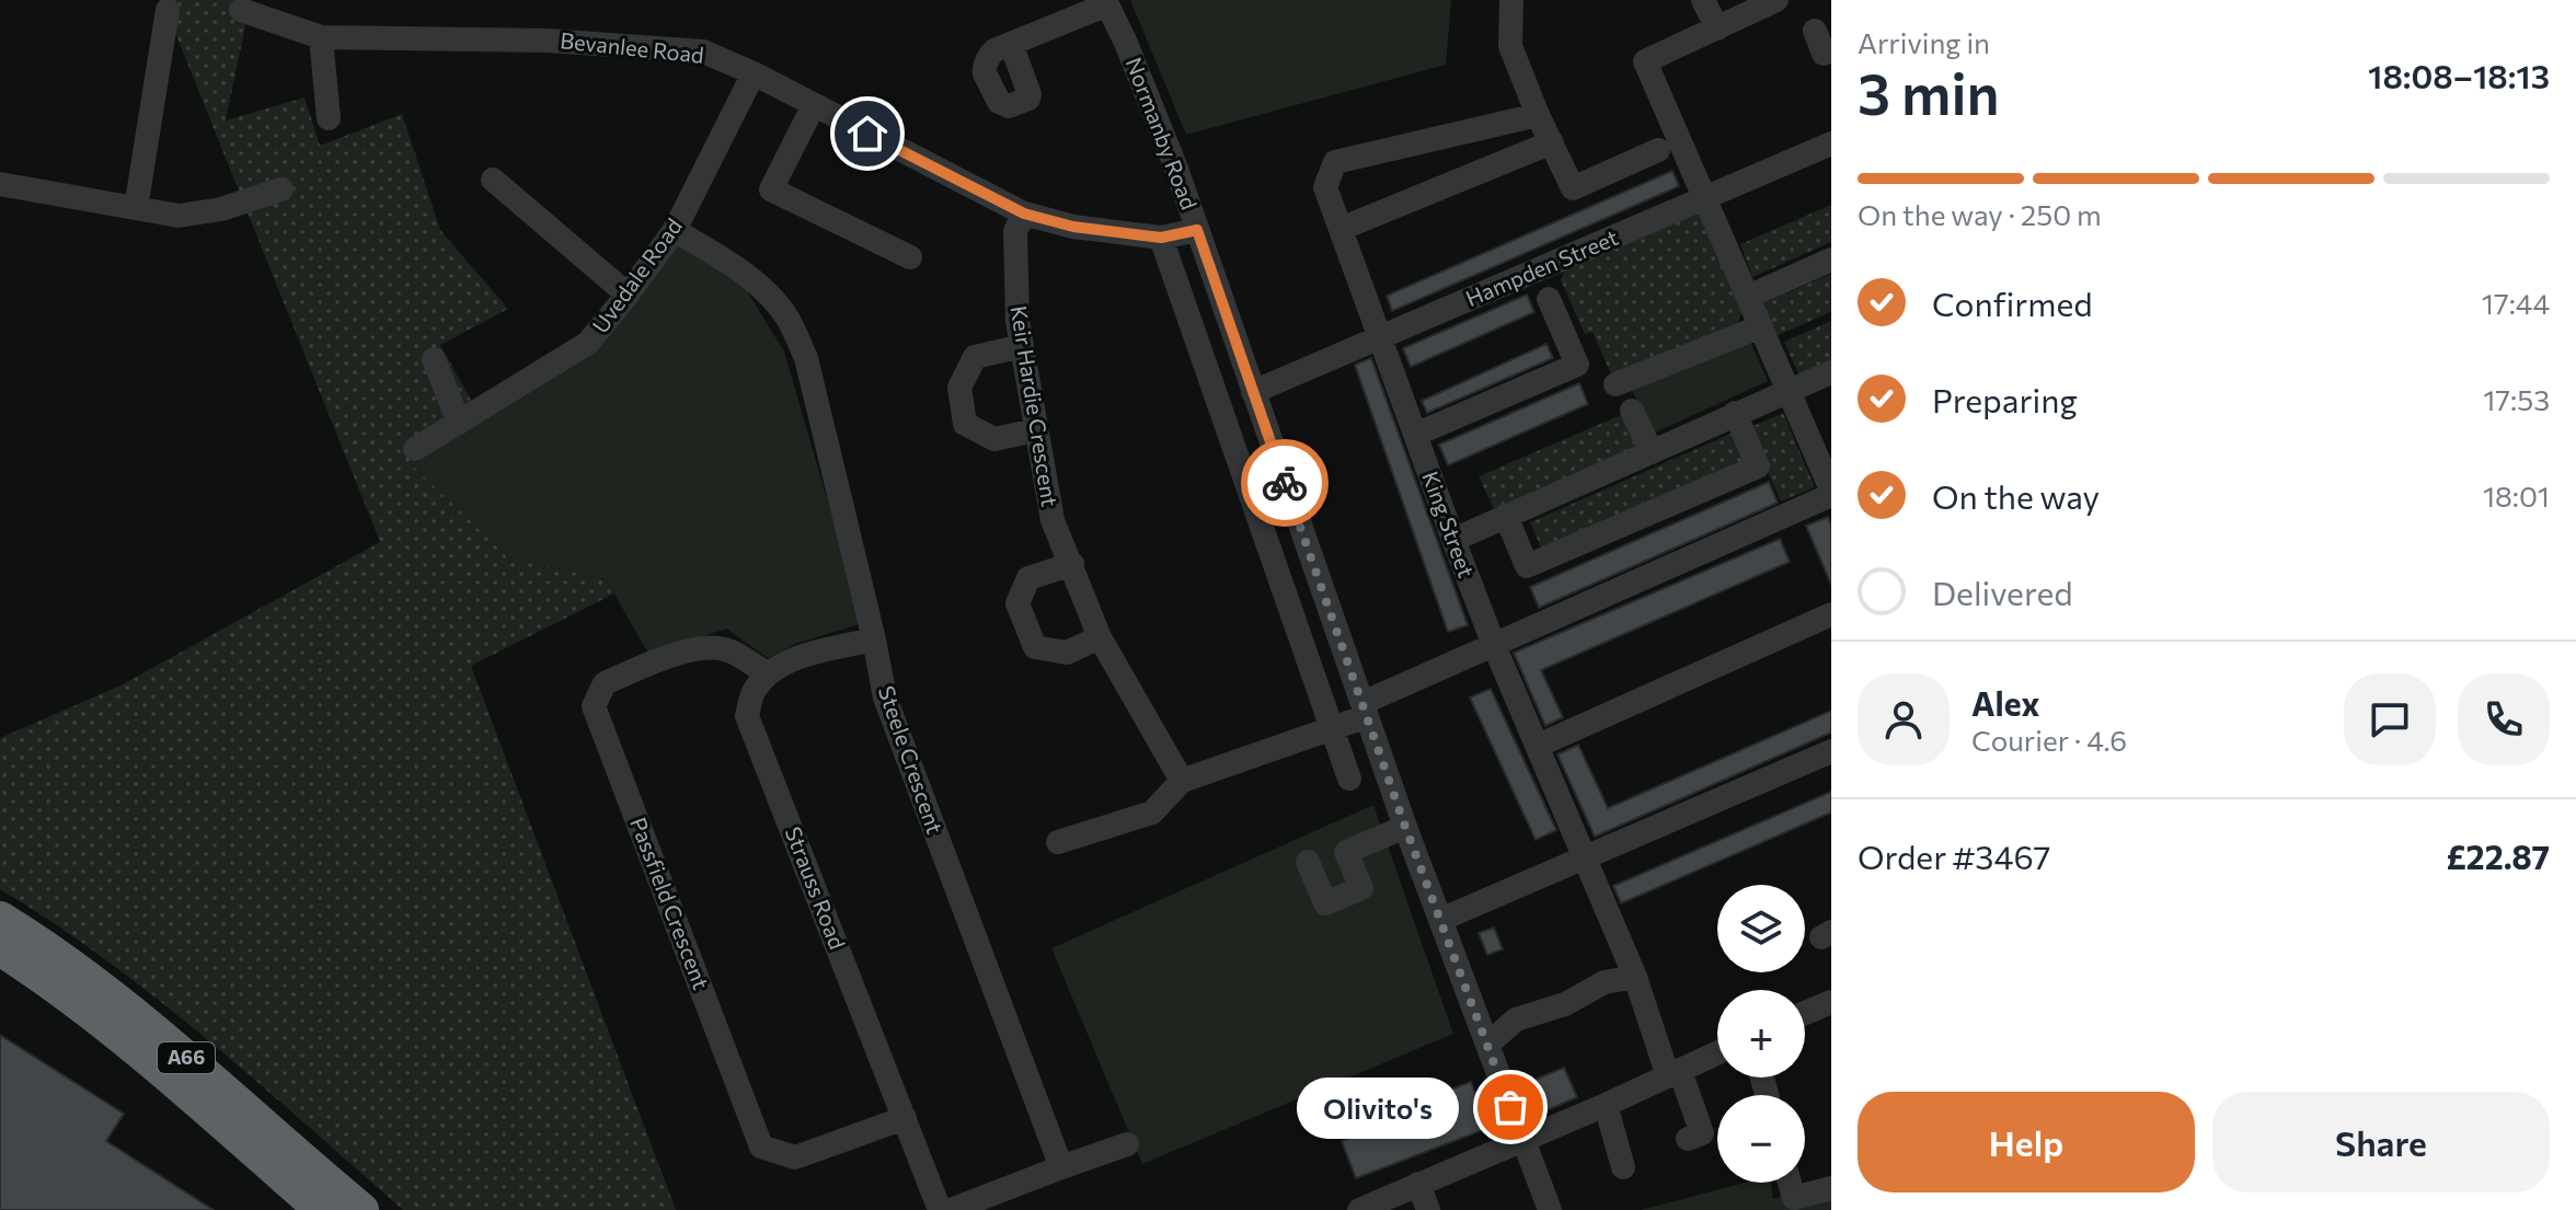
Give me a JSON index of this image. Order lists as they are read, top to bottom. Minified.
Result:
{"streets":{"highway":["A66"],"street":["Bevanlee Road","Normanby Road","Hampden Street","Uvedale Road","Keir Hardie Crescent","King Street","Steele Crescent","Strauss Road","Passfield Crescent"]},"crossings":[["Bevanlee Road","Normanby Road"],["Bevanlee Road","Uvedale Road"],["Bevanlee Road","Keir Hardie Crescent"],["Normanby Road","Hampden Street"],["Hampden Street","King Street"],["Uvedale Road","Steele Crescent"],["Strauss Road","Passfield Crescent"]],"places":["Olivito's"],"page":{"heading":["3 min","Arriving in","18:08–18:13"],"panel":["Alex","Courier · 4.6","Order #3467","£22.87"],"bar":"On the way · 250 m","list":[["Confirmed","17:44"],["Preparing","17:53"],["On the way","18:01"],"Delivered"],"map_buttons":["+","−"],"buttons":["Help","Share"],"bubble":"Olivito's"}}
